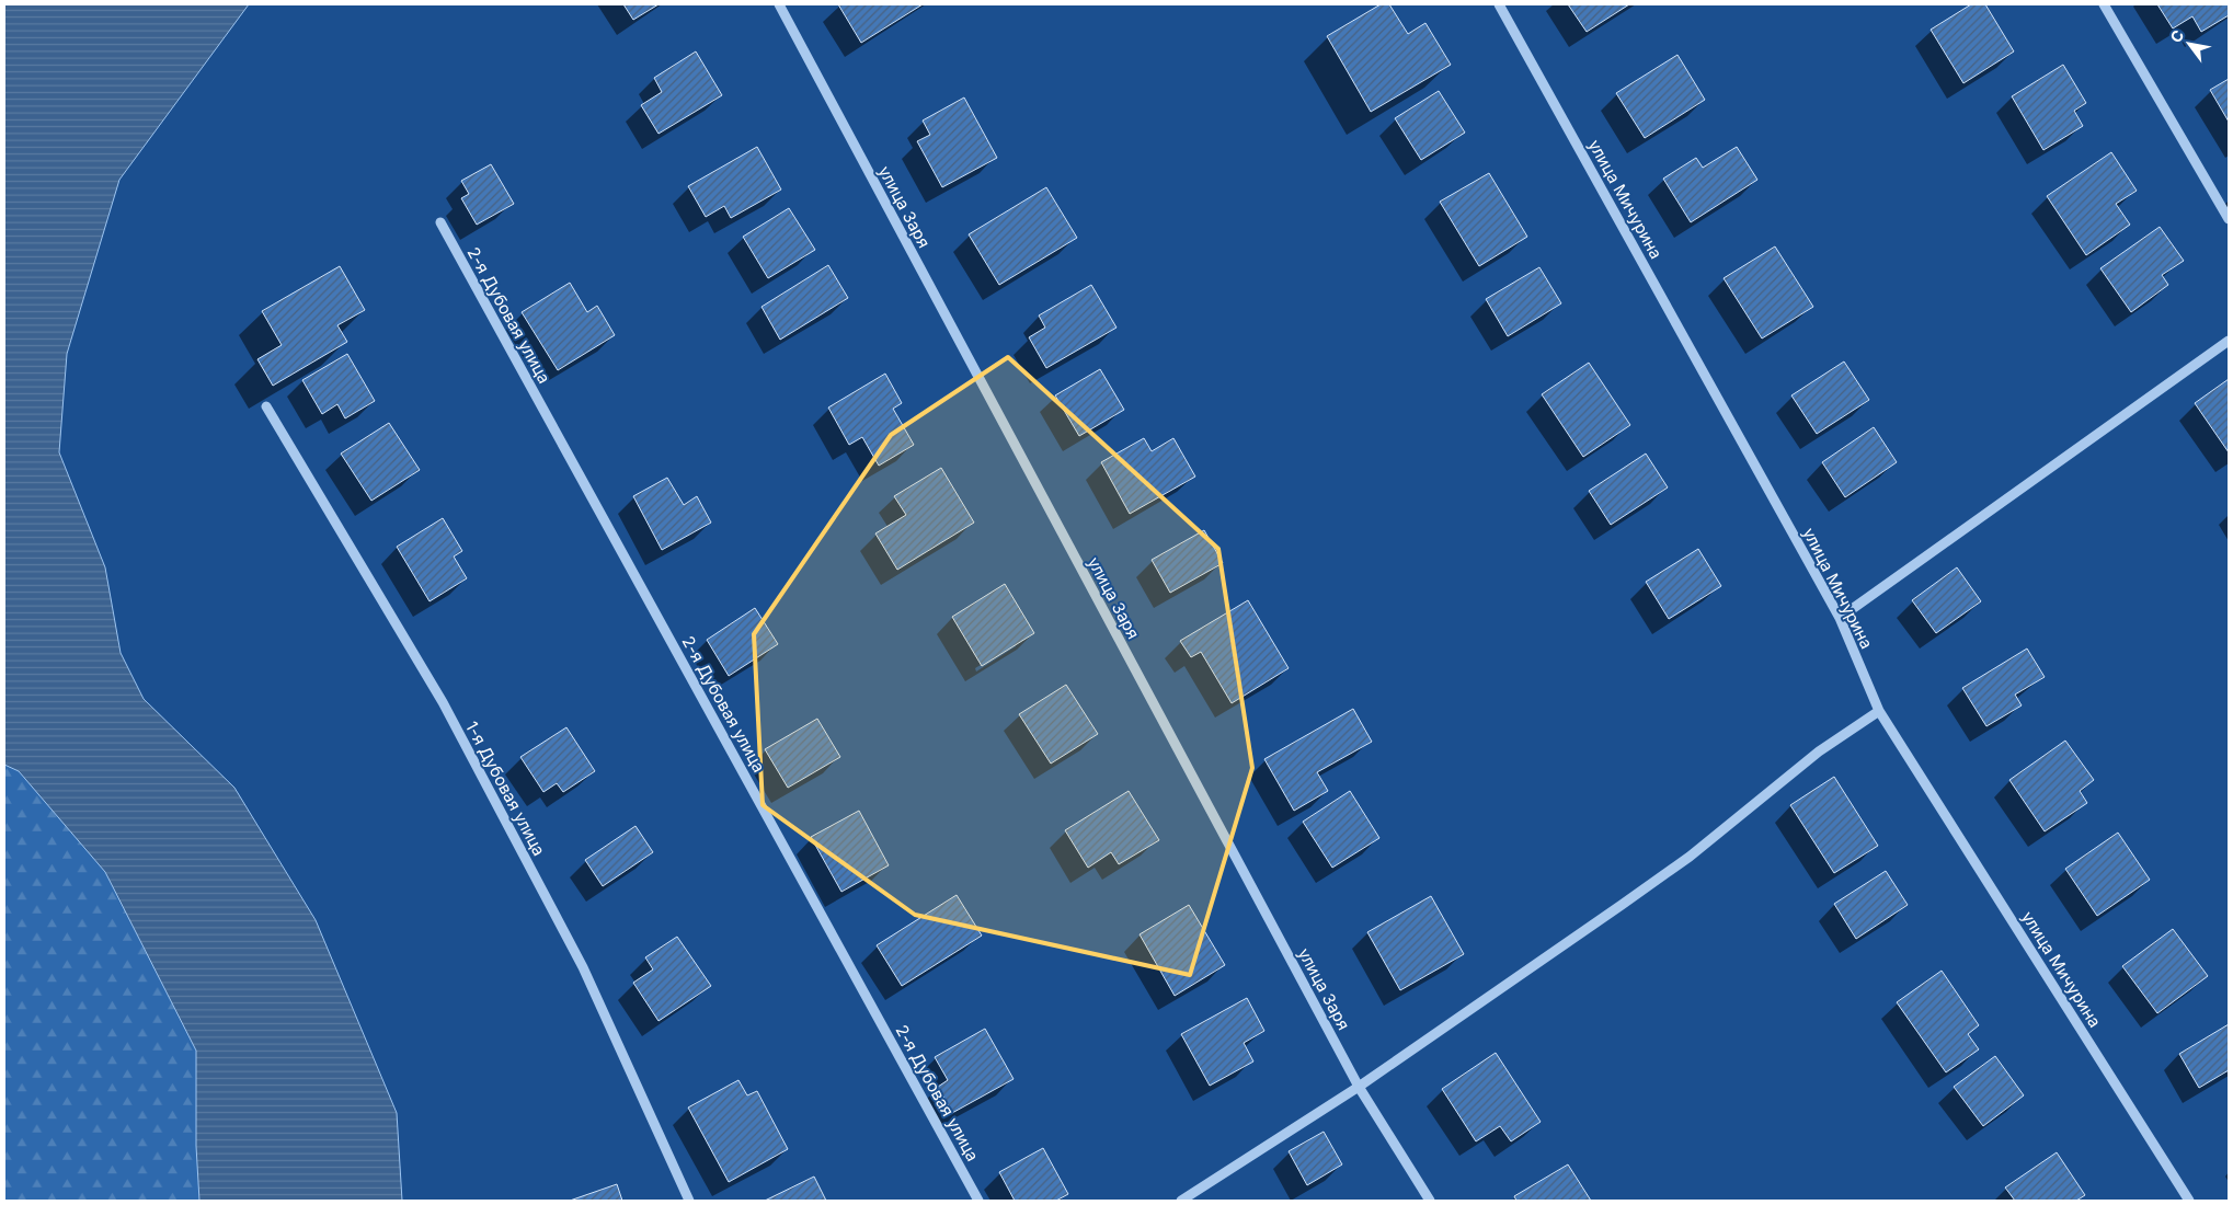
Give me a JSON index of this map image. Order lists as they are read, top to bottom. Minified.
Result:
{"streets":{"street":["улица Мичурина","улица Заря","2-я Дубовая улица","1-я Дубовая улица"]},"north":"top left"}
